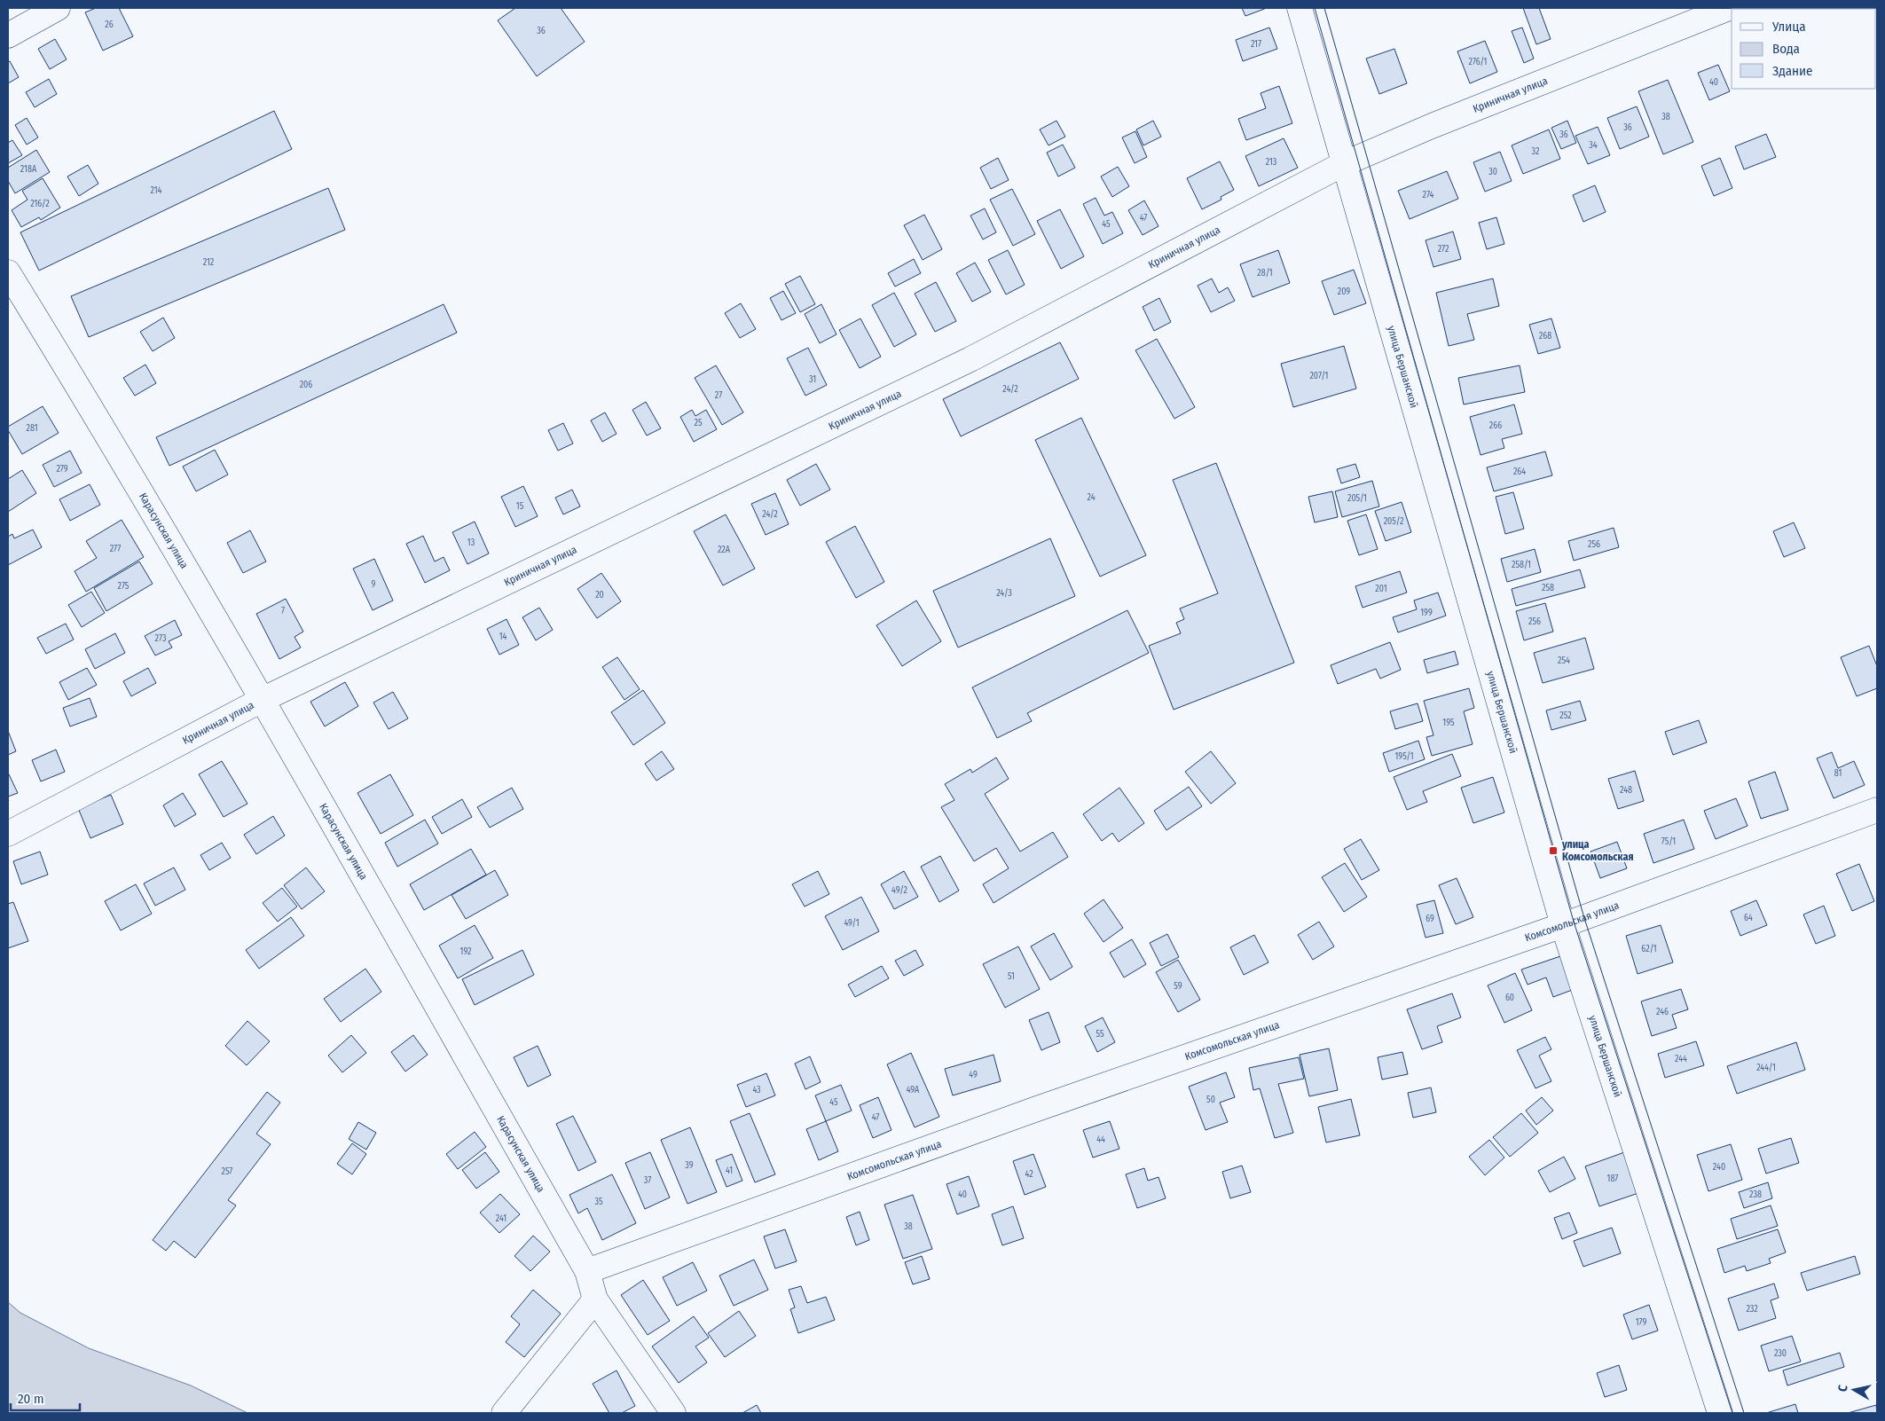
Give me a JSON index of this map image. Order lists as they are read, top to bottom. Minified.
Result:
{"streets":{"street":["Криничная улица","улица Бершанской","Карасунская улица","Комсомольская улица"]},"crossings":[["Криничная улица","улица Бершанской"],["Криничная улица","Карасунская улица"],["улица Бершанской","Комсомольская улица"],["Карасунская улица","Комсомольская улица"]],"places":{"transit":["улица Комсомольская"]},"house_numbers":["26","36","217","276/1","40","38","36","36","34","32","213","218А","30","214","274","216/2","47","45","272","212","28/1","209","268","207/1","31","206","24/2","27","25","266","281","279","264","24","205/1","15","24/2","205/2","13","256","277","22А","258/1","9","275","258","201","24/3","20","7","199","256","14","273","254","252","195","195/1","81","248","75/1","49/2","64","69","49/1","62/1","192","51","59","60","246","55","244","244/1","49","43","49А","50","45","47","44","39","240","41","257","42","187","37","40","238","35","241","38","232","179","230"],"legend":["Улица","Вода","Здание"],"scale_bar":"20 m","north":"left"}
